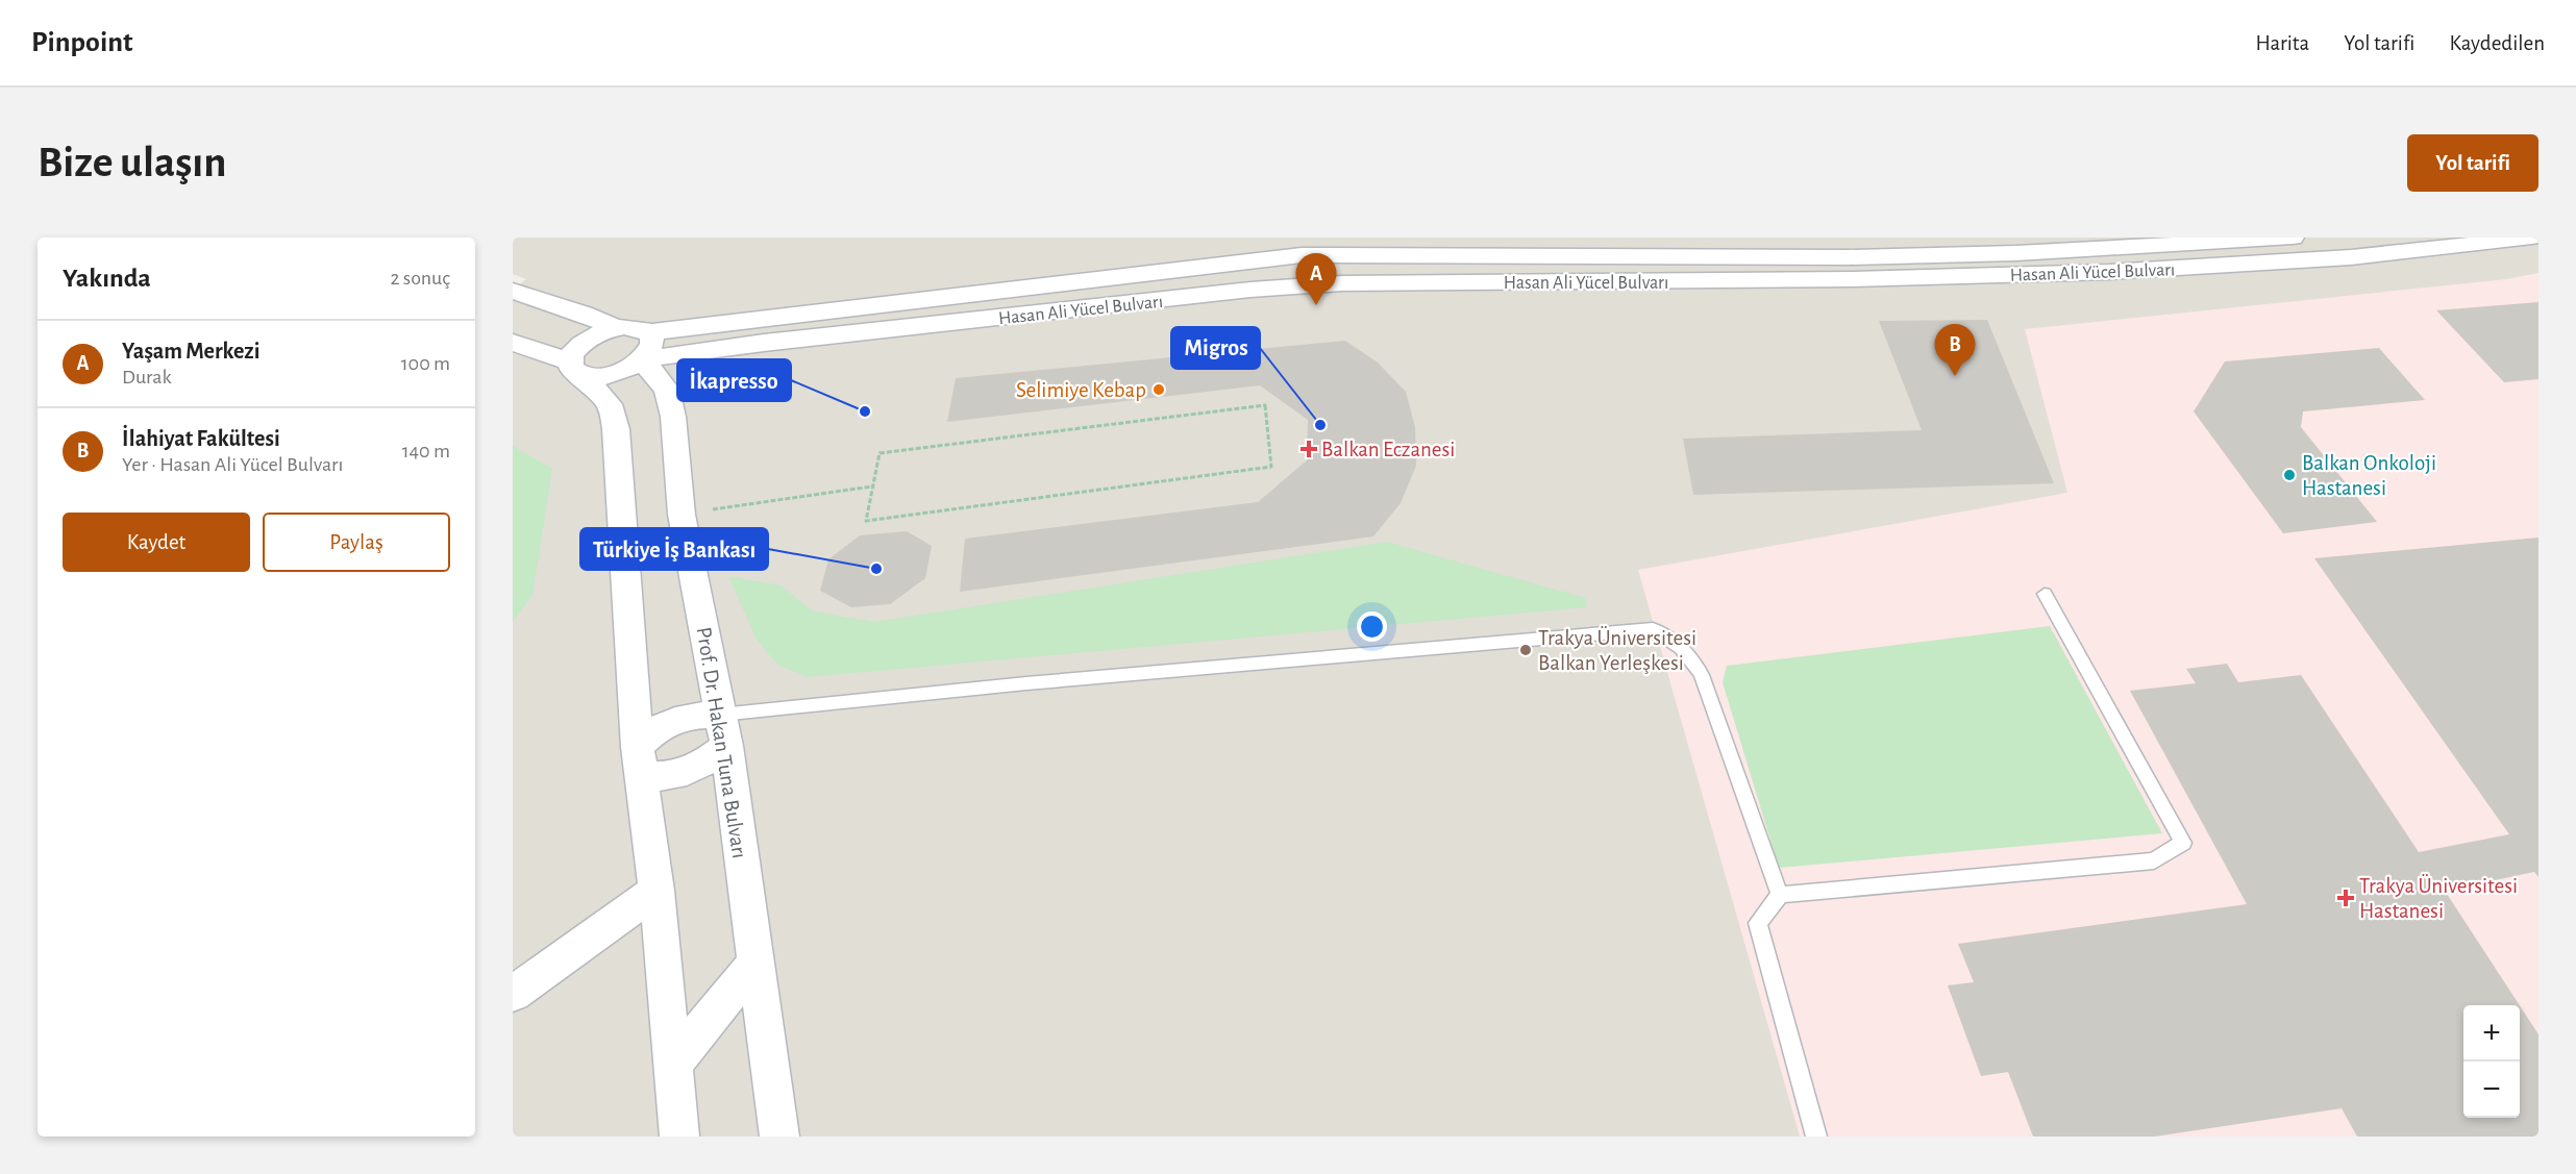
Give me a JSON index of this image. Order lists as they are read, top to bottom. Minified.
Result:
{"streets":{"street":["Hasan Ali Yücel Bulvarı","Prof. Dr. Hakan Tuna Bulvarı"]},"crossings":[["Hasan Ali Yücel Bulvarı","Prof. Dr. Hakan Tuna Bulvarı"]],"places":{"other":["Selimiye Kebap","İkapresso","Migros","Balkan Onkoloji Hastanesi","Türkiye İş Bankası","Trakya Üniversitesi Balkan Yerleşkesi"],"health":["Balkan Eczanesi","Trakya Üniversitesi Hastanesi"]},"page":{"header":"Pinpoint","nav":["Harita","Yol tarifi","Kaydedilen"],"buttons":["Yol tarifi",["Kaydet","Paylaş"]],"title":"Bize ulaşın","heading":["Yakında","2 sonuç"],"pins":["A","B"],"list":[{"mark":"A","name":"Yaşam Merkezi","note":"Durak","value":"100 m"},{"mark":"B","name":"İlahiyat Fakültesi","note":"Yer · Hasan Ali Yücel Bulvarı","value":"140 m"}],"map_buttons":["+","−"]}}
